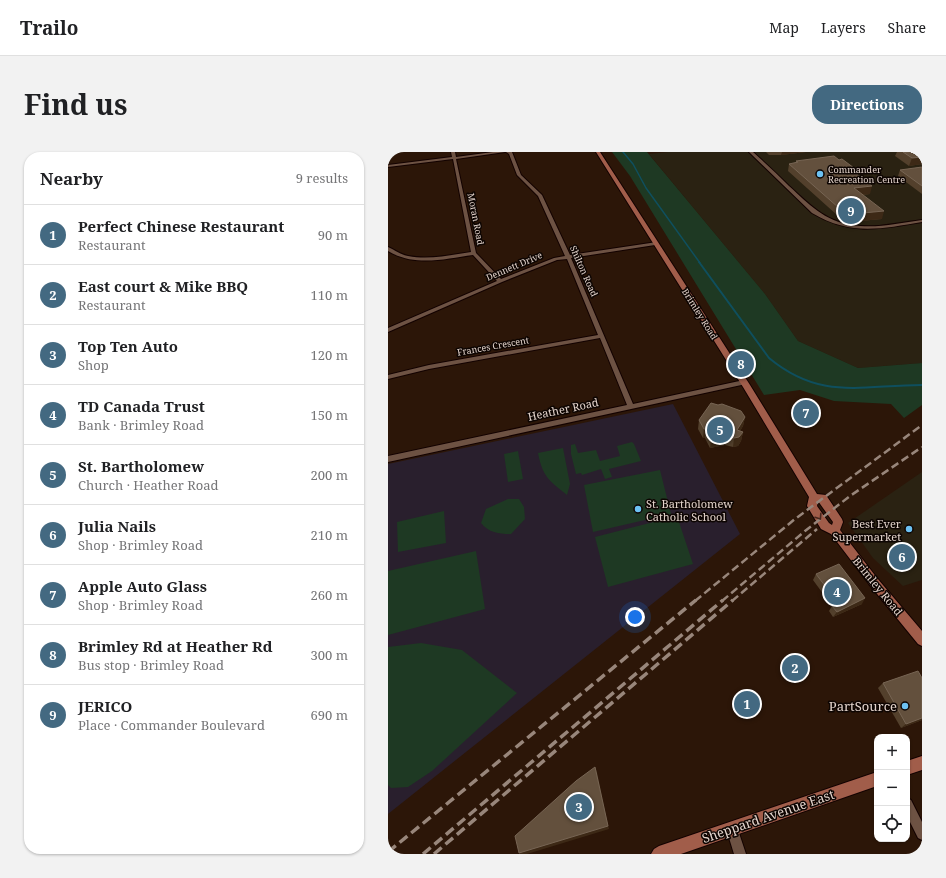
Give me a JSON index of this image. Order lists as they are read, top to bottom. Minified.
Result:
{"streets":{"main road":["Brimley Road","Sheppard Avenue East"],"street":["Moran Road","Dennett Drive","Shilton Road","Frances Crescent","Heather Road"]},"crossings":[["Moran Road","Dennett Drive"],["Dennett Drive","Shilton Road"],["Dennett Drive","Brimley Road"],["Shilton Road","Frances Crescent"],["Shilton Road","Heather Road"],["Brimley Road","Heather Road"]],"places":["Commander Recreation Centre","St. Bartholomew Catholic School","Best Ever Supermarket","PartSource"],"page":{"header":"Trailo","nav":["Map","Layers","Share"],"title":"Find us","buttons":"Directions","heading":["Nearby","9 results"],"pins":["9","8","7","5","6","4","2","1","3"],"list":[{"mark":"1","name":"Perfect Chinese Restaurant","note":"Restaurant","value":"90 m"},{"mark":"2","name":"East court & Mike BBQ","note":"Restaurant","value":"110 m"},{"mark":"3","name":"Top Ten Auto","note":"Shop","value":"120 m"},{"mark":"4","name":"TD Canada Trust","note":"Bank · Brimley Road","value":"150 m"},{"mark":"5","name":"St. Bartholomew","note":"Church · Heather Road","value":"200 m"},{"mark":"6","name":"Julia Nails","note":"Shop · Brimley Road","value":"210 m"},{"mark":"7","name":"Apple Auto Glass","note":"Shop · Brimley Road","value":"260 m"},{"mark":"8","name":"Brimley Rd at Heather Rd","note":"Bus stop · Brimley Road","value":"300 m"},{"mark":"9","name":"JERICO","note":"Place · Commander Boulevard","value":"690 m"}],"map_buttons":["+","−"]}}
